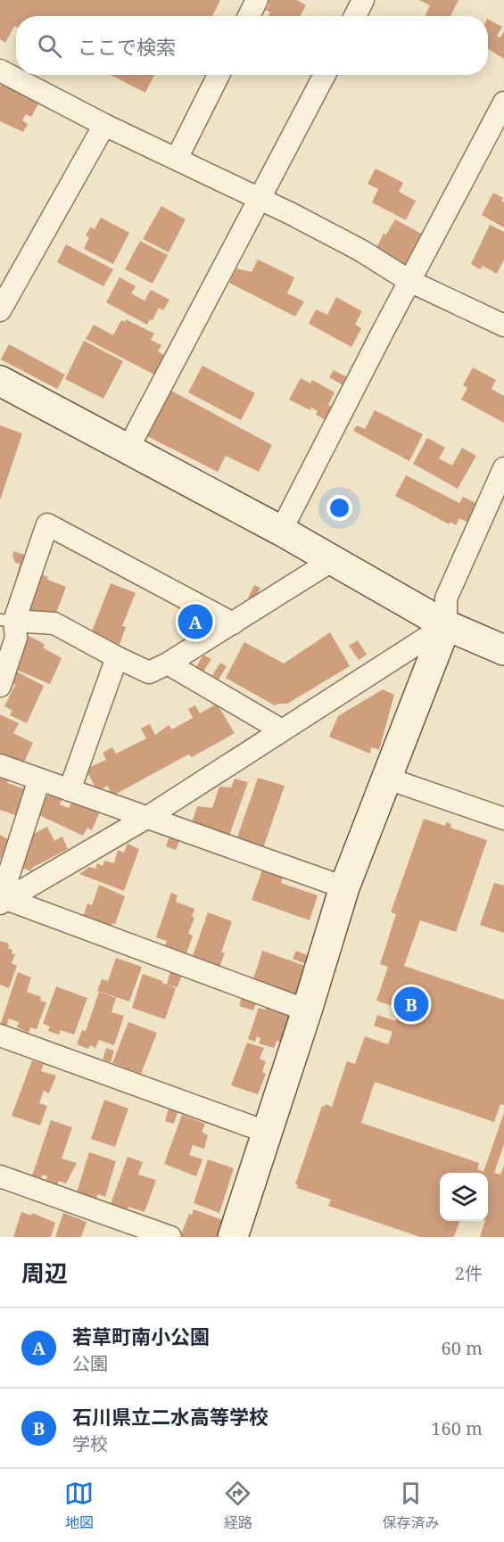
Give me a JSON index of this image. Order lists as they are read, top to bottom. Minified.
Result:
{"page":{"search":"ここで検索","pins":["A","B"],"heading":["周辺","2件"],"list":[{"mark":"A","name":"若草町南小公園","note":"公園","value":"60 m"},{"mark":"B","name":"石川県立二水高等学校","note":"学校","value":"160 m"}],"nav":["地図","経路","保存済み"]}}
